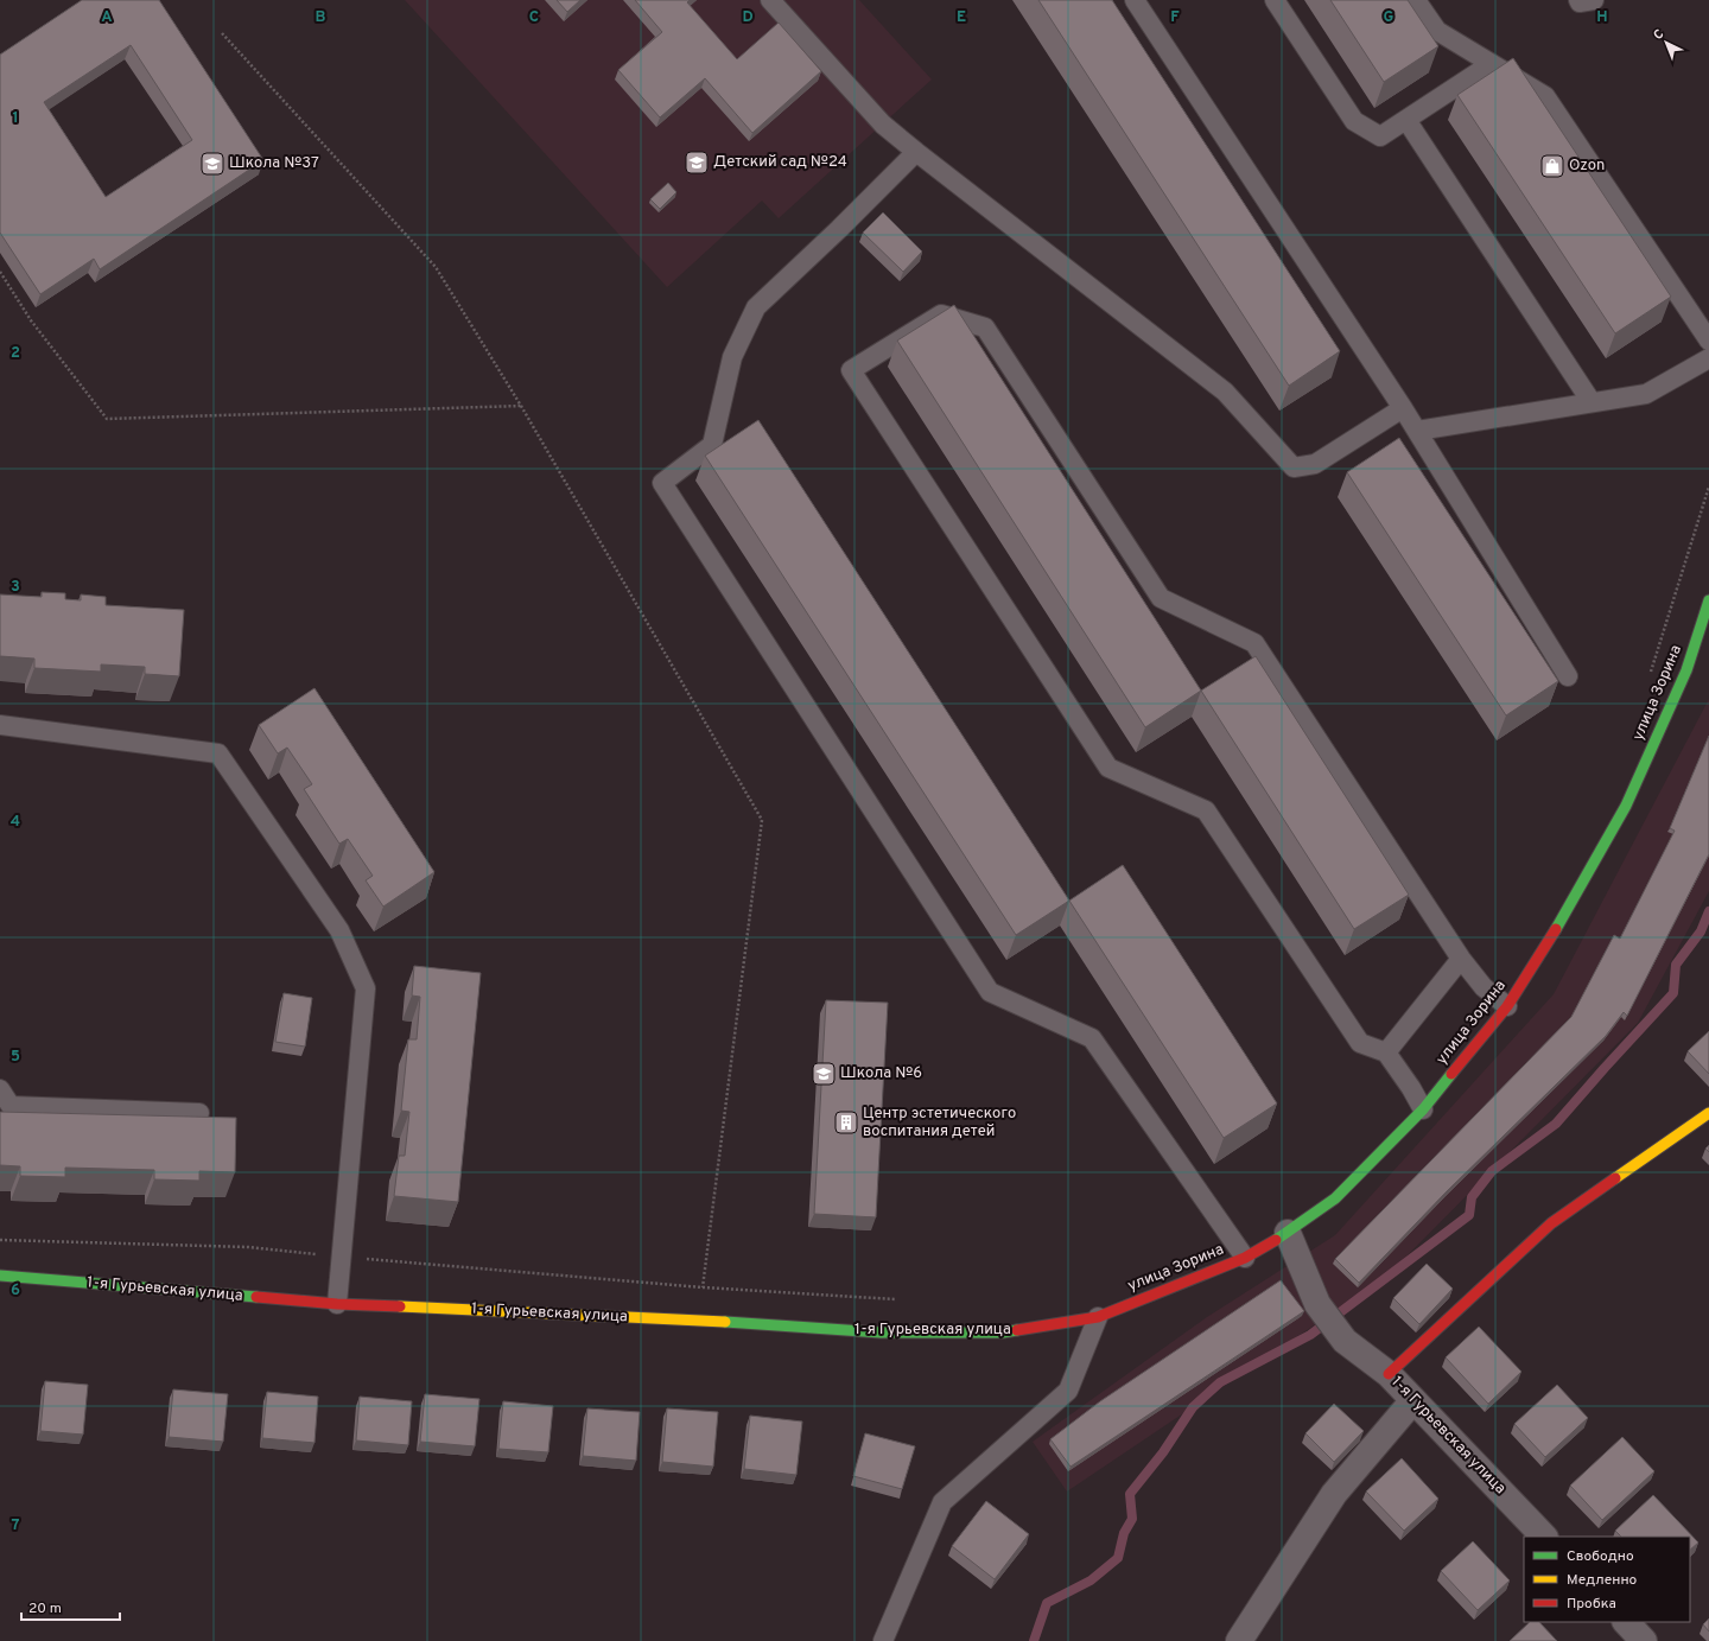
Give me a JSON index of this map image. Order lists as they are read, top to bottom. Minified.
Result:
{"streets":{"main road":["улица Зорина","1-я Гурьевская улица"]},"crossings":[["улица Зорина","1-я Гурьевская улица"]],"places":{"school or university":["Детский сад №24","Школа №37","Школа №6"],"shop":["Ozon"],"building":["Центр эстетического воспитания детей"]},"legend":["Свободно","Медленно","Пробка"],"scale_bar":"20 m","north":"top left","grid":{"columns":["A","B","C","D","E","F","G","H"],"rows":["1","2","3","4","5","6","7"]}}
